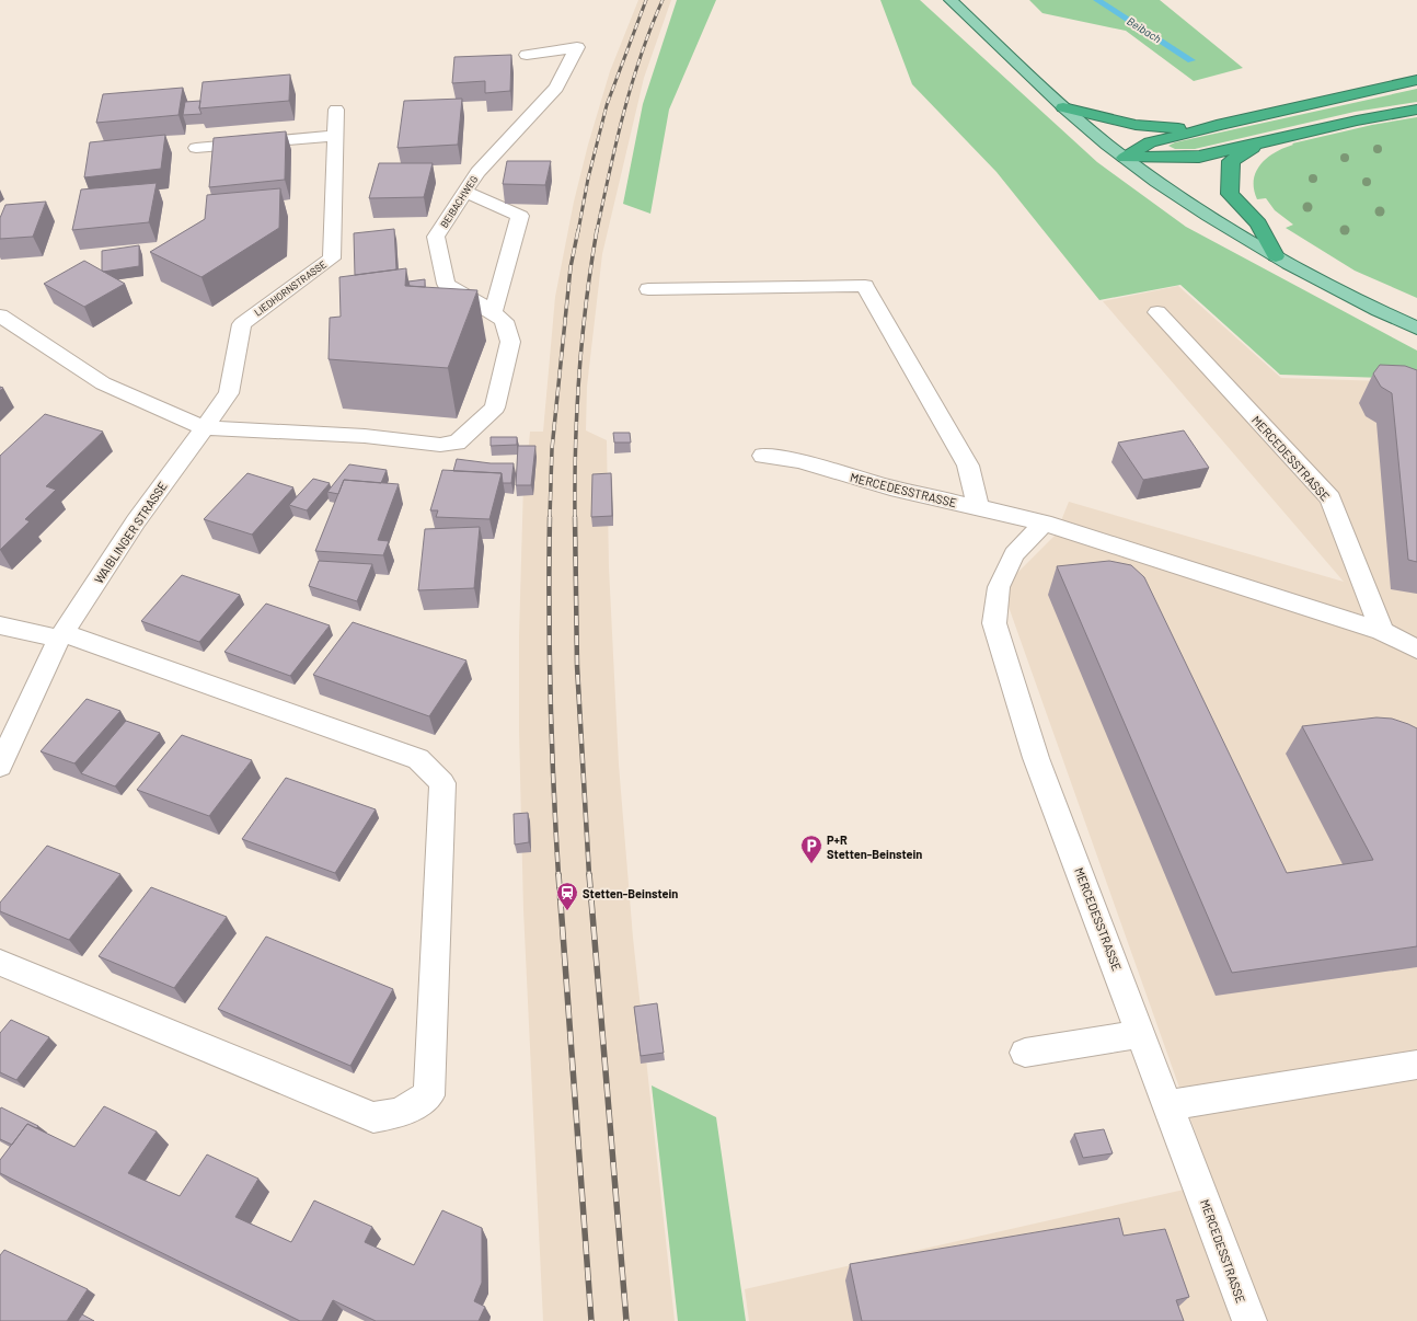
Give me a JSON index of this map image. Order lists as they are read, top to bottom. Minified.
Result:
{"streets":{"street":["BEIBACHWEG","LIEDHORNSTRASSE","MERCEDESSTRASSE","WAIBLINGER STRASSE"]},"crossings":[["BEIBACHWEG","LIEDHORNSTRASSE"],["BEIBACHWEG","WAIBLINGER STRASSE"],["LIEDHORNSTRASSE","WAIBLINGER STRASSE"]],"water":["Beibach"],"places":{"parking":["P+R Stetten-Beinstein"],"station":["Stetten-Beinstein"]}}
